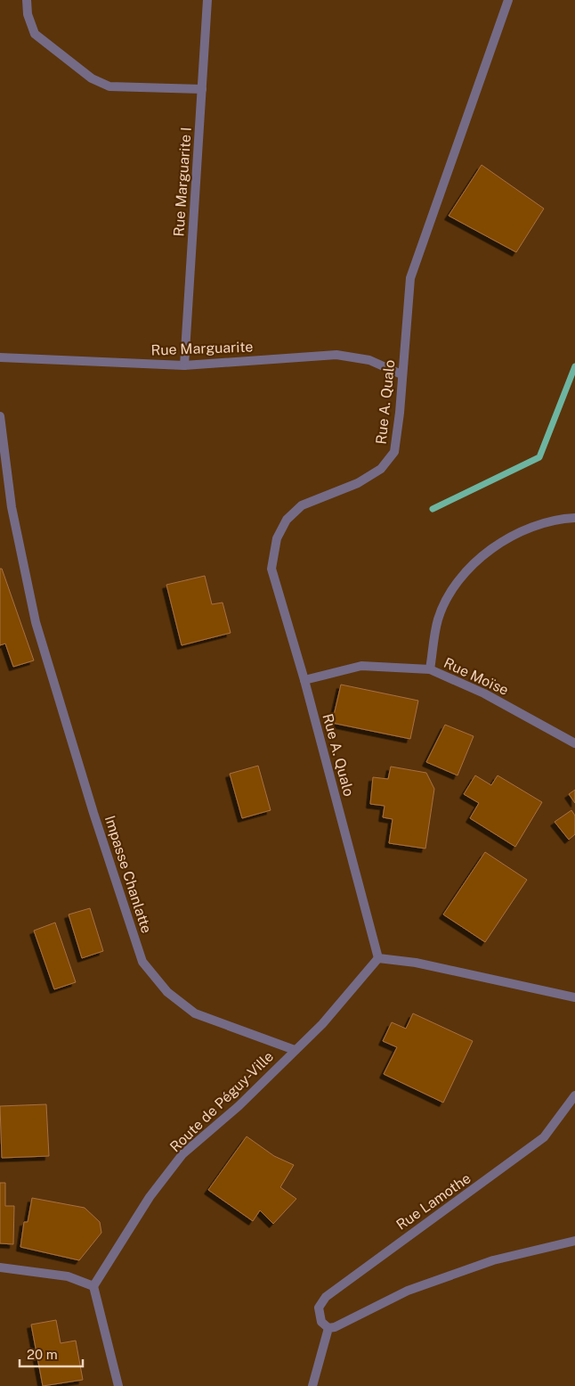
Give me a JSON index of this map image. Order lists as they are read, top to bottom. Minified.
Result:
{"streets":{"street":["Rue Marguarite I","Rue Marguarite","Rue A. Qualo","Rue Moïse","Impasse Chanlatte","Route de Péguy-Ville","Rue Lamothe"]},"crossings":[["Rue Marguarite I","Rue Marguarite"],["Rue Marguarite","Rue A. Qualo"],["Rue A. Qualo","Rue Moïse"],["Rue A. Qualo","Route de Péguy-Ville"],["Impasse Chanlatte","Route de Péguy-Ville"]],"scale_bar":"20 m"}
